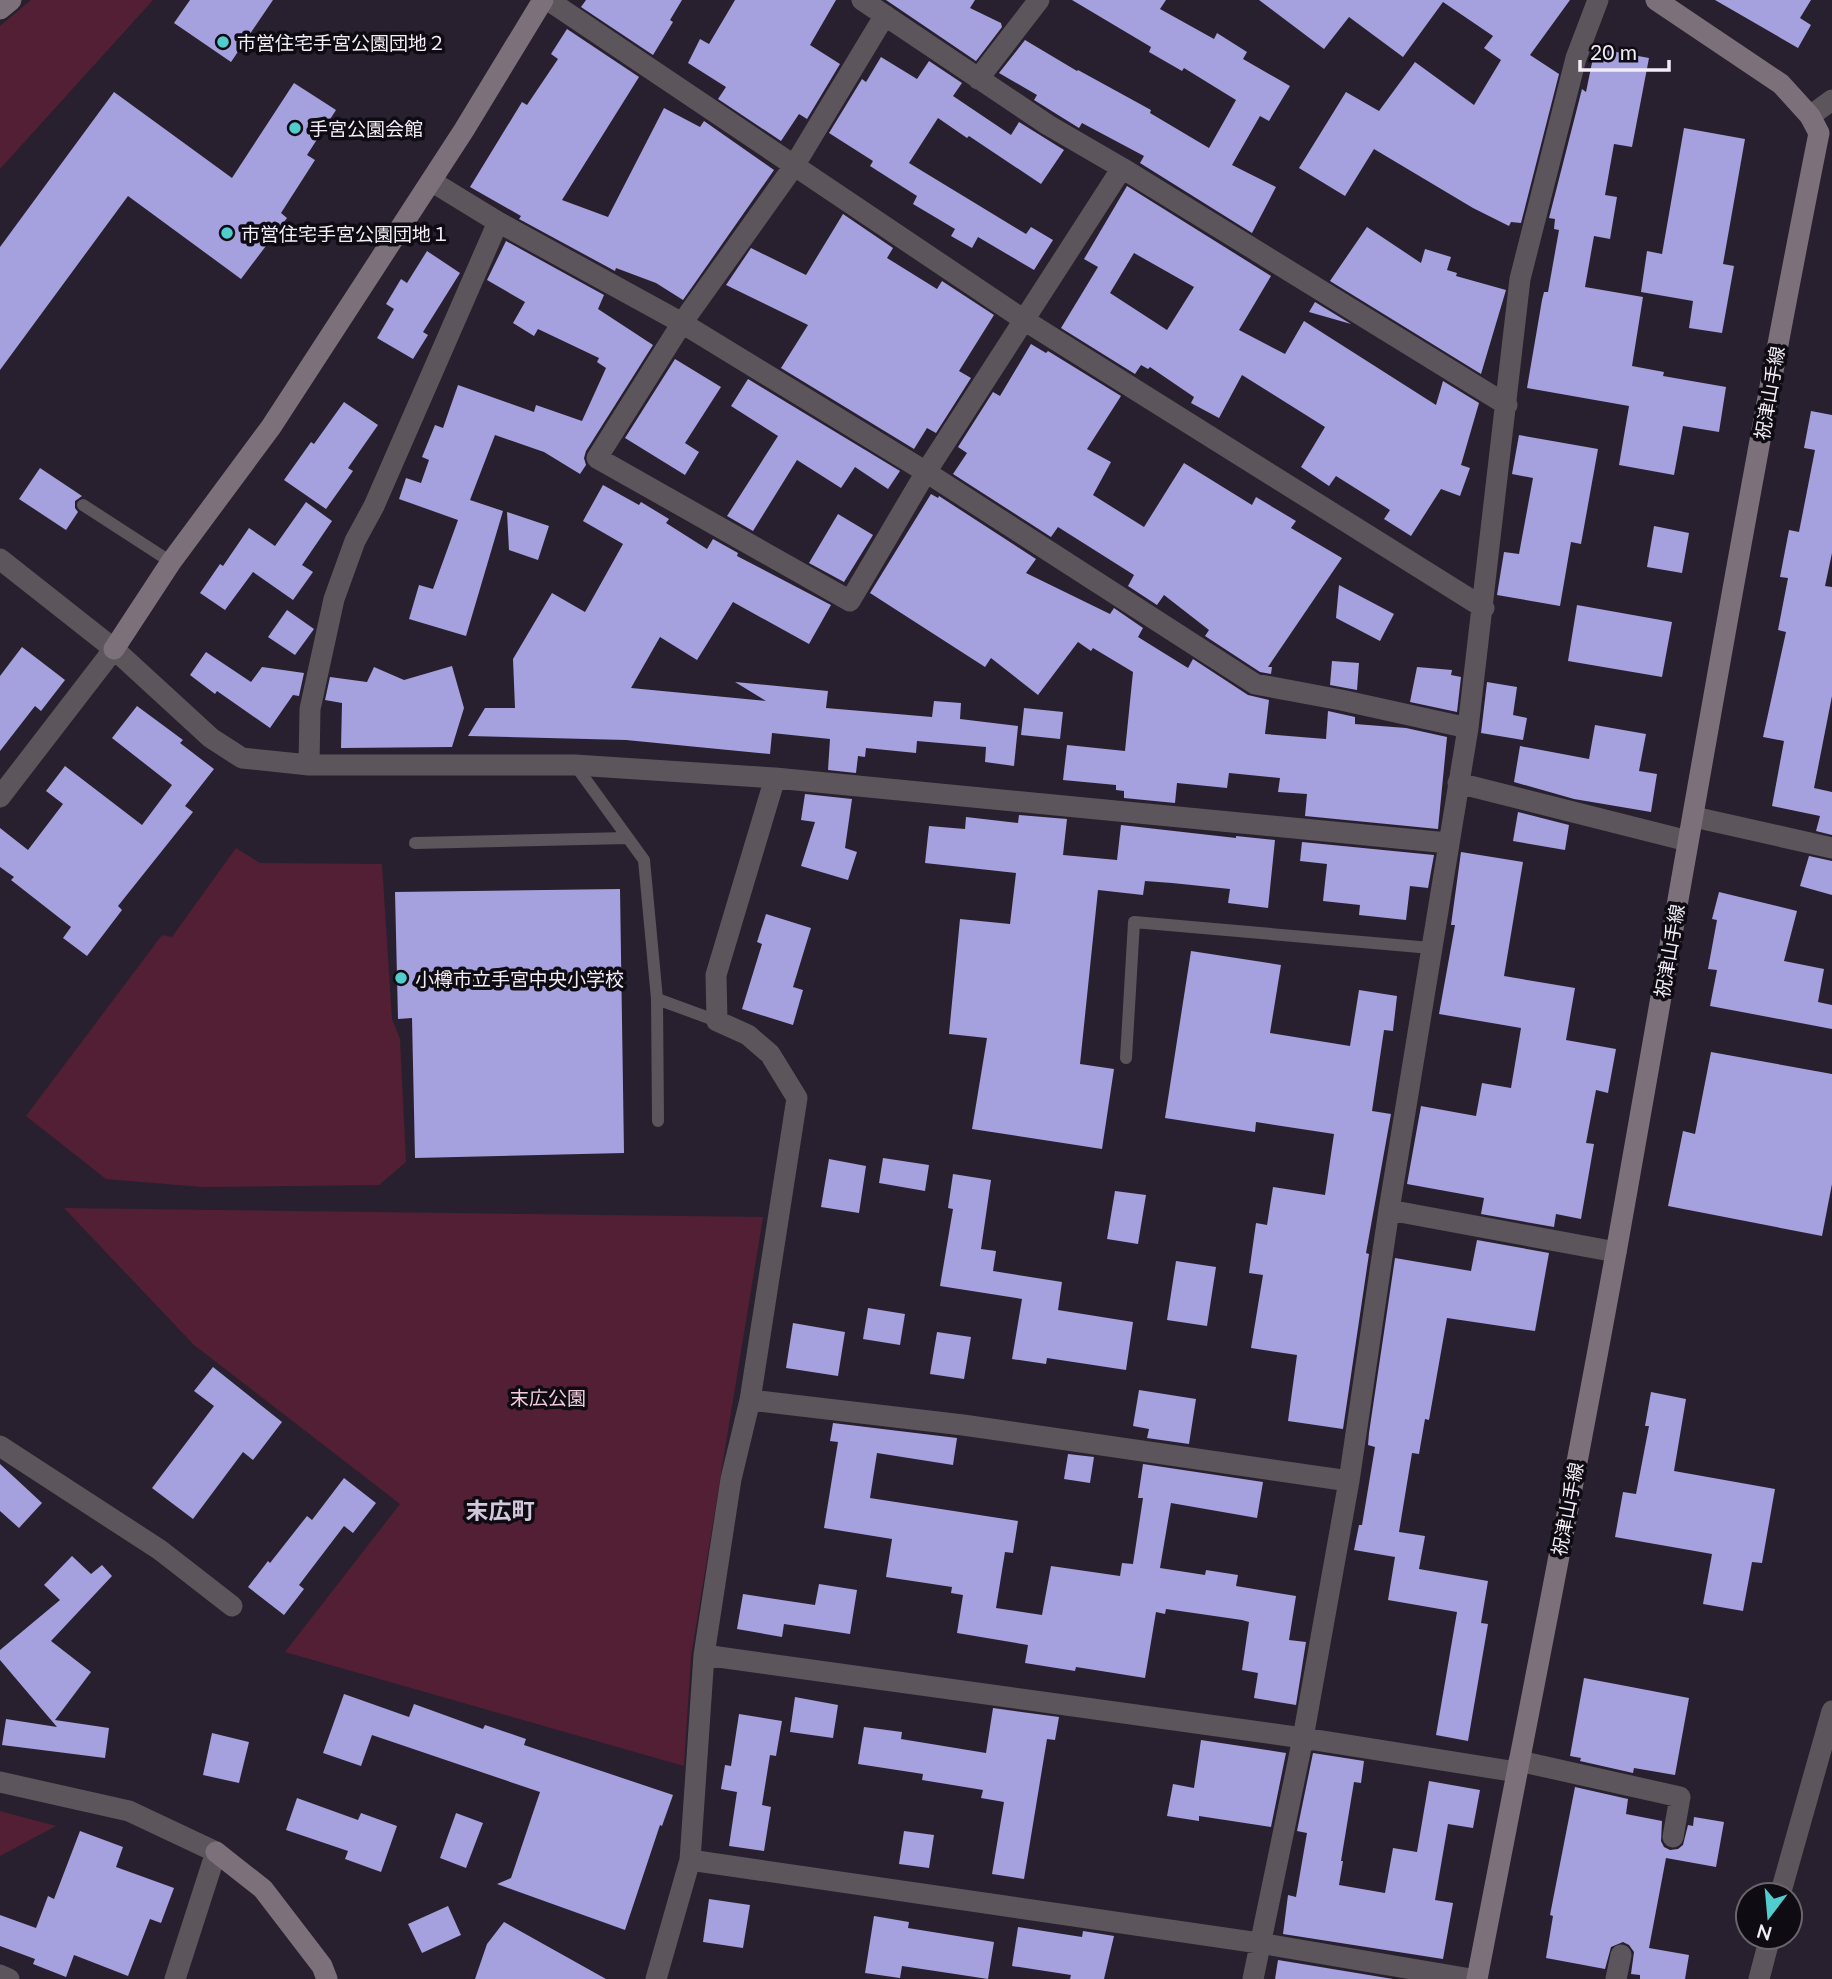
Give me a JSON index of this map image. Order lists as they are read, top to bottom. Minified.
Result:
{"streets":{"street":["祝津山手線"]},"districts":["末広町"],"parks":["末広公園"],"places":["市営住宅手宮公園団地２","手宮公園会館","市営住宅手宮公園団地１","小樽市立手宮中央小学校"],"scale_bar":"20 m","north":"bottom"}
